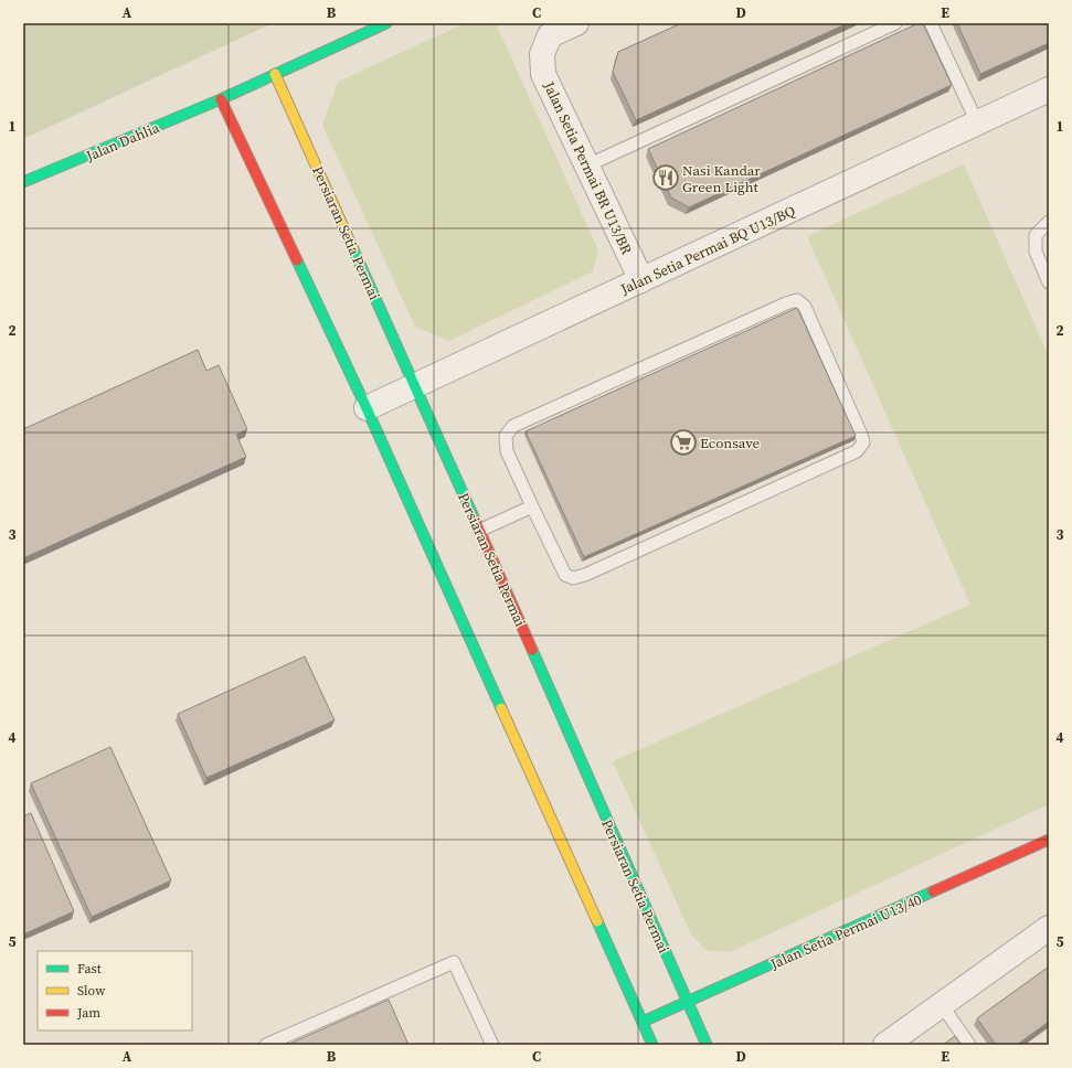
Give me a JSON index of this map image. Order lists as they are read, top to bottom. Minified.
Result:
{"streets":{"street":["Jalan Dahlia","Jalan Setia Permai BR U13/BR","Persiaran Setia Permai","Jalan Setia Permai BQ U13/BQ","Jalan Setia Permai U13/40"]},"crossings":[["Jalan Dahlia","Persiaran Setia Permai"],["Jalan Setia Permai BR U13/BR","Jalan Setia Permai BQ U13/BQ"],["Persiaran Setia Permai","Jalan Setia Permai BQ U13/BQ"],["Persiaran Setia Permai","Jalan Setia Permai U13/40"]],"places":{"restaurant":["Nasi Kandar Green Light"],"supermarket":["Econsave"]},"legend":["Fast","Slow","Jam"],"grid":{"columns":["A","B","C","D","E"],"rows":["1","2","3","4","5"]}}
